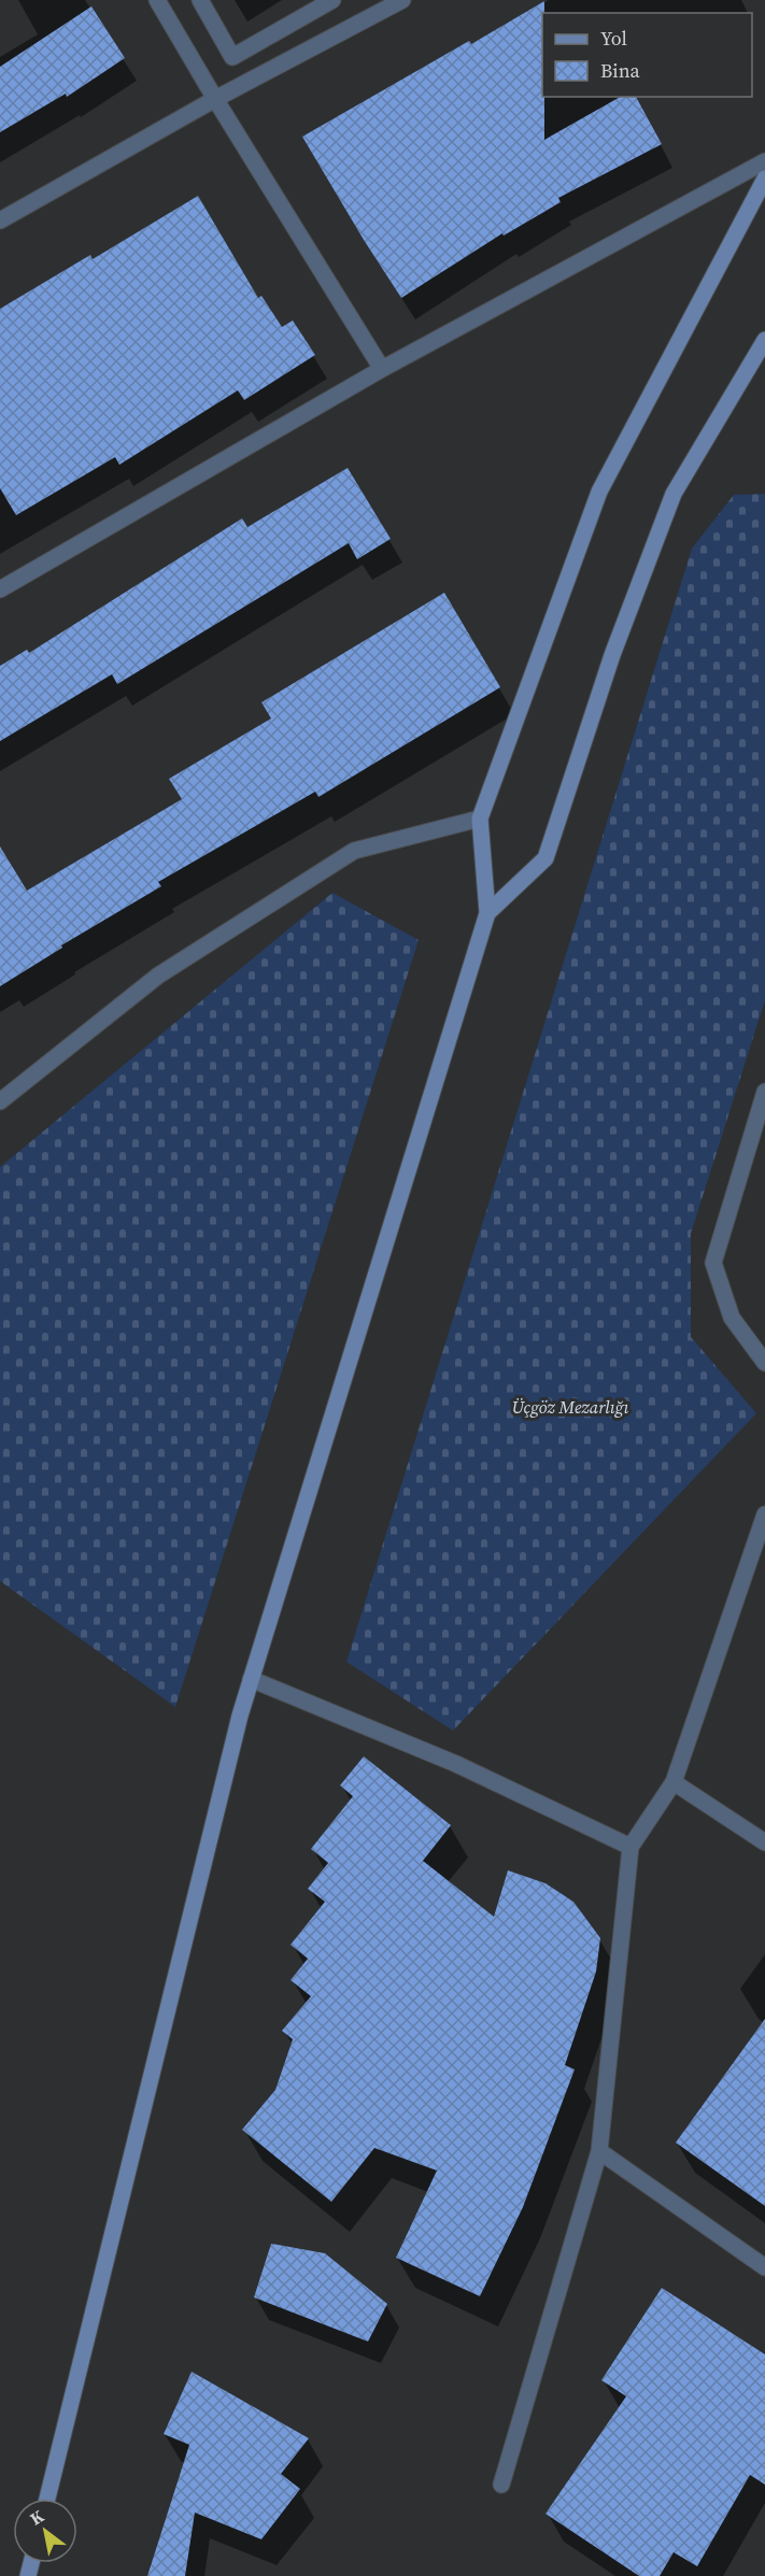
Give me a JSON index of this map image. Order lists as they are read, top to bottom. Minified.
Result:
{"parks":["Üçgöz Mezarlığı"],"legend":["Yol","Bina"],"north":"top left"}
